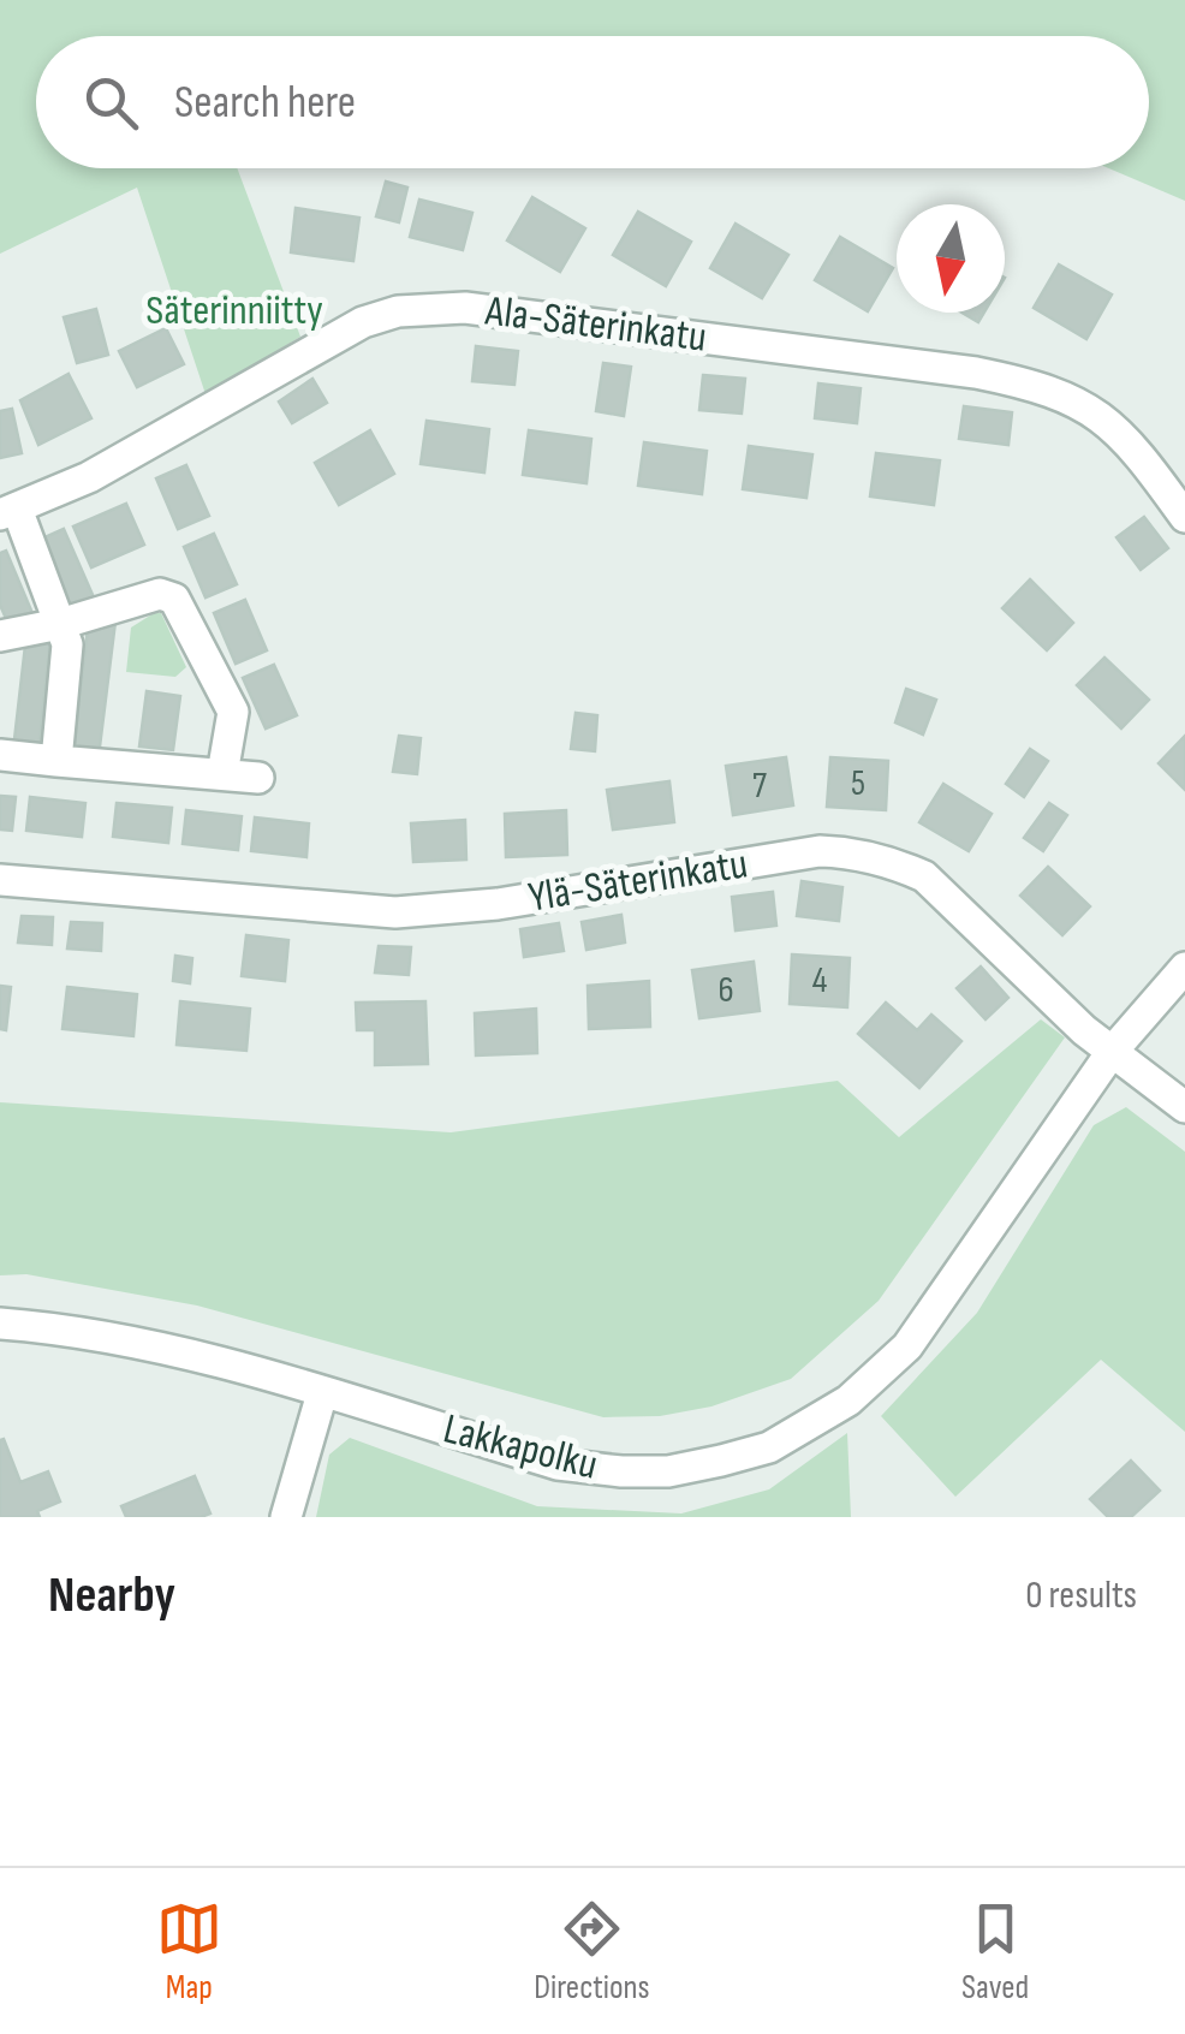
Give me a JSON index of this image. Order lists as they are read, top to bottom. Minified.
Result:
{"streets":{"street":["Ala-Säterinkatu","Ylä-Säterinkatu","Lakkapolku"]},"crossings":[["Ylä-Säterinkatu","Lakkapolku"]],"parks":["Säterinniitty"],"house_numbers":["5","7","4","6"],"north":"bottom","page":{"search":"Search here","heading":["Nearby","0 results"],"nav":["Map","Directions","Saved"]}}
